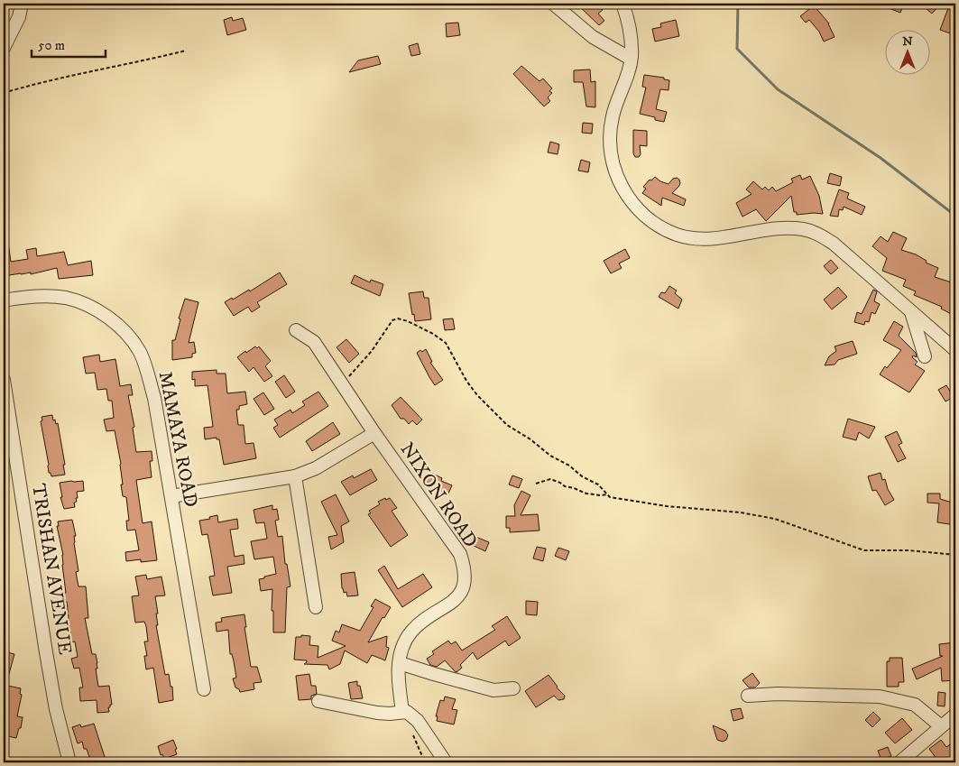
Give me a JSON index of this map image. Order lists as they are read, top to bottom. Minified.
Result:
{"streets":{"street":["MAMAYA ROAD","NIXON ROAD","TRISHAN AVENUE"]},"scale_bar":"50 m","north":"top"}
